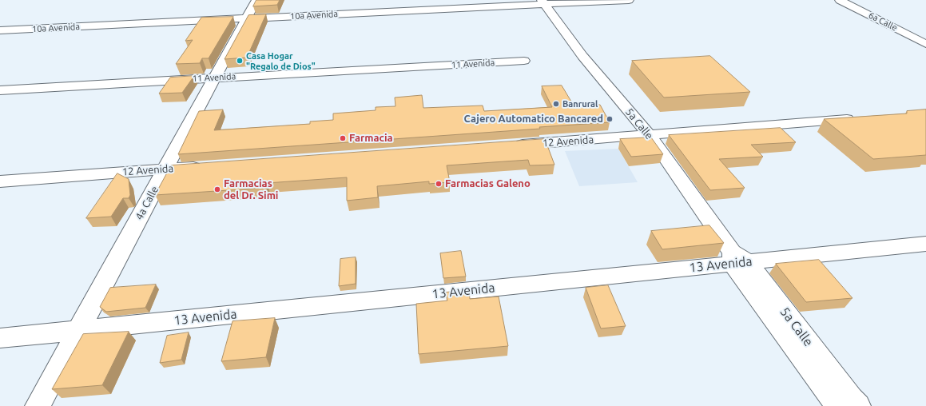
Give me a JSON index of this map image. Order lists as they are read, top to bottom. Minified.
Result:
{"streets":{"street":["10a Avenida","6a Calle","11 Avenida","5a Calle","12 Avenida","4a Calle","13 Avenida"]},"crossings":[["10a Avenida","5a Calle"],["10a Avenida","4a Calle"],["11 Avenida","4a Calle"],["5a Calle","12 Avenida"],["5a Calle","13 Avenida"],["12 Avenida","4a Calle"],["4a Calle","13 Avenida"]],"places":["Casa Hogar \"Regalo de Dios\"","Banrural","Cajero Automatico Bancared","Farmacia","Farmacias Galeno","Farmacias del Dr. Simi"]}
